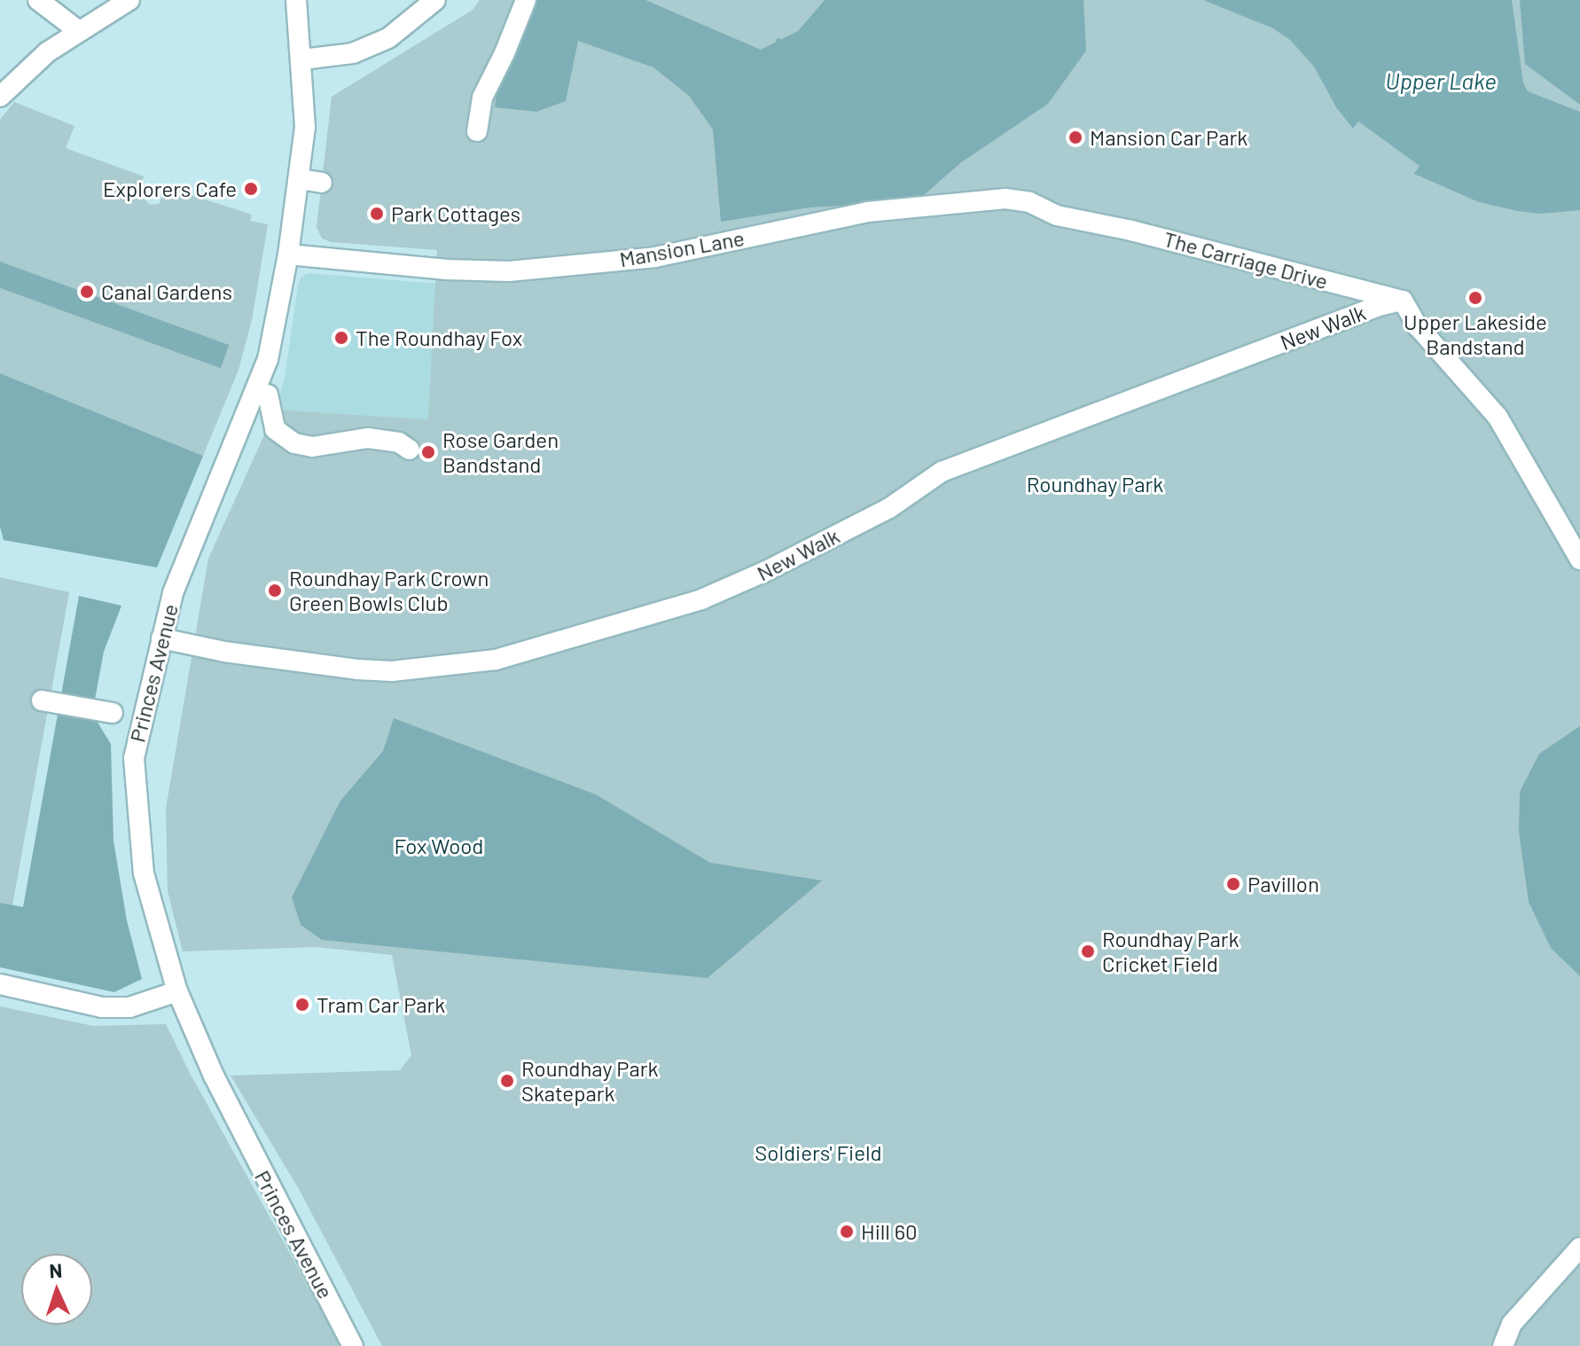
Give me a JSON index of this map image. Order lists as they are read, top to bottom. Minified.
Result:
{"streets":{"street":["Mansion Lane","The Carriage Drive","New Walk","Princes Avenue"]},"crossings":[["Mansion Lane","The Carriage Drive"],["Mansion Lane","Princes Avenue"],["The Carriage Drive","New Walk"],["New Walk","Princes Avenue"]],"water":["Upper Lake"],"parks":["Roundhay Park","Fox Wood","Soldiers' Field"],"places":["Mansion Car Park","Explorers Cafe","Park Cottages","Canal Gardens","Upper Lakeside Bandstand","The Roundhay Fox","Rose Garden Bandstand","Roundhay Park Crown Green Bowls Club","Pavillon","Roundhay Park Cricket Field","Tram Car Park","Roundhay Park Skatepark","Hill 60"],"north":"top"}
